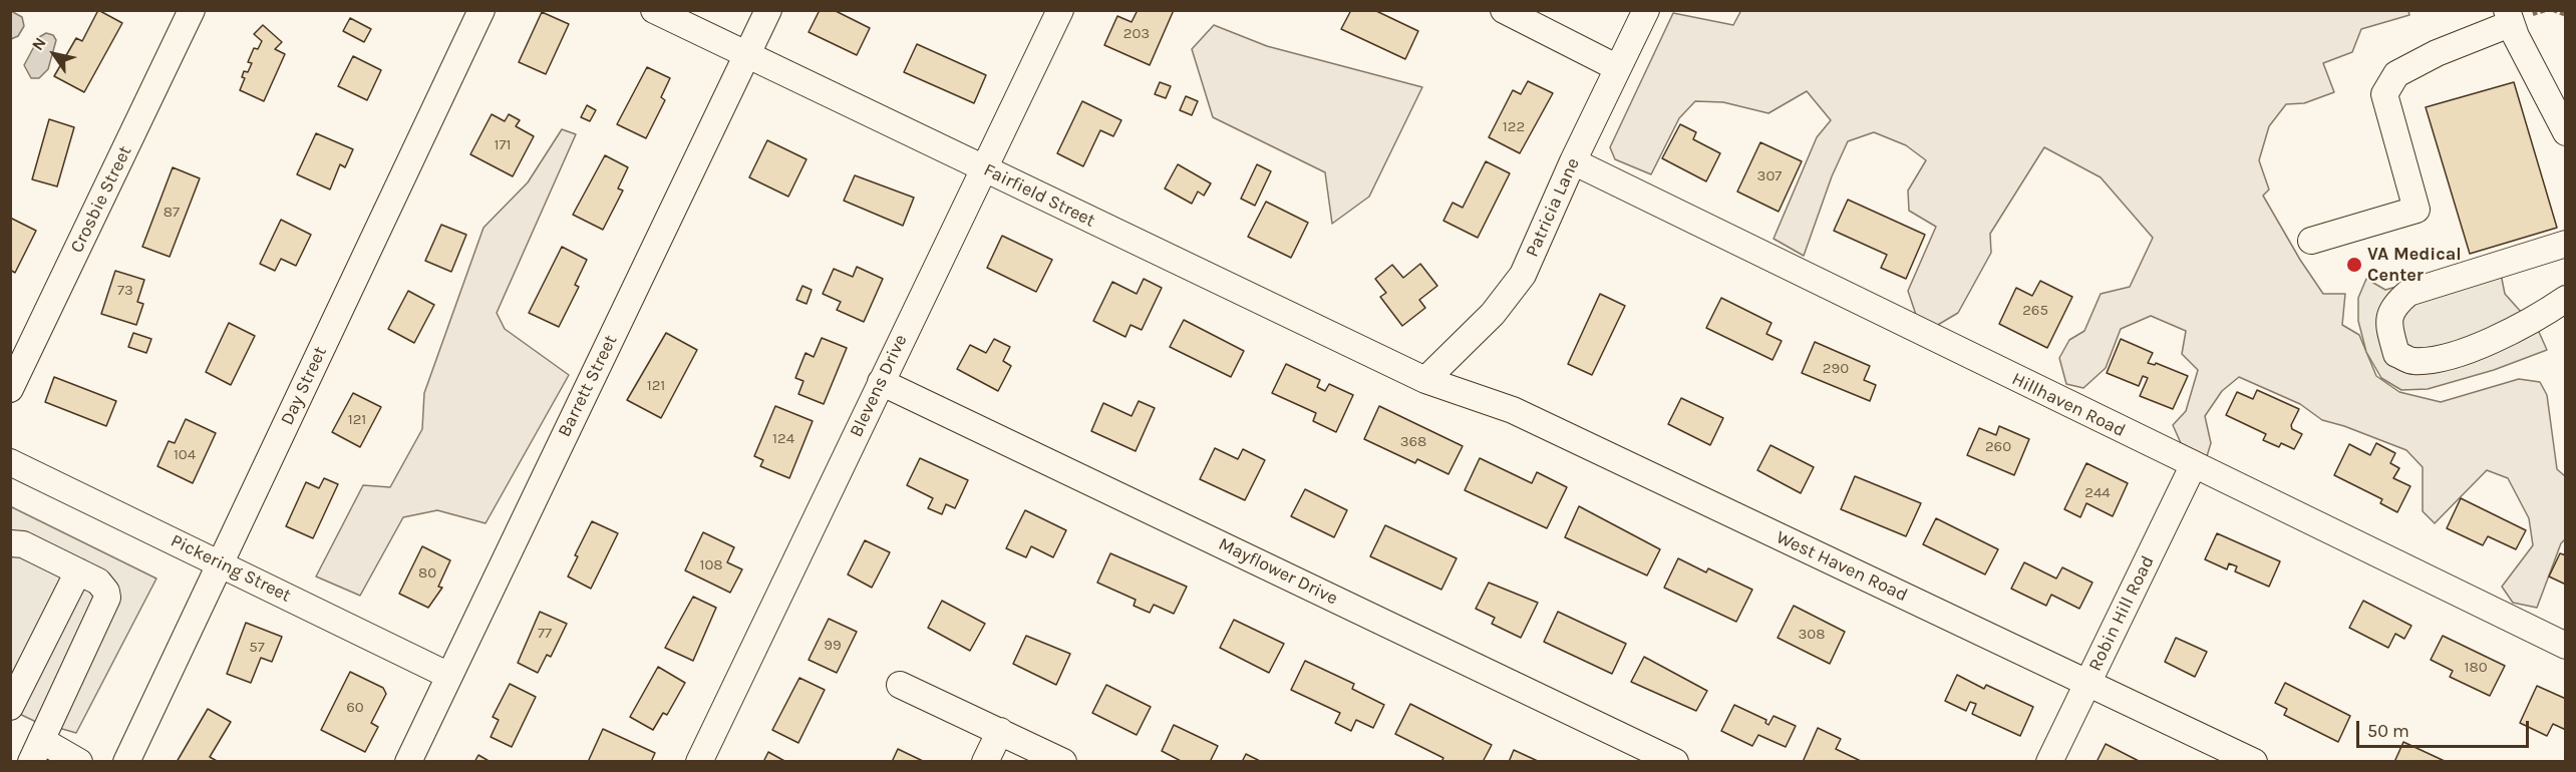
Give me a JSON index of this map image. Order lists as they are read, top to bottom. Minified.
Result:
{"streets":{"street":["Fairfield Street","Crosbie Street","Patricia Lane","Day Street","Barrett Street","Blevens Drive","Hillhaven Road","West Haven Road","Pickering Street","Mayflower Drive","Robin Hill Road"]},"crossings":[["Fairfield Street","Patricia Lane"],["Fairfield Street","Barrett Street"],["Fairfield Street","Blevens Drive"],["Fairfield Street","West Haven Road"],["Patricia Lane","Hillhaven Road"],["Patricia Lane","West Haven Road"],["Day Street","Pickering Street"],["Barrett Street","Pickering Street"],["Blevens Drive","Mayflower Drive"],["Hillhaven Road","Robin Hill Road"],["West Haven Road","Robin Hill Road"]],"places":["VA Medical Center"],"house_numbers":["203","122","171","307","87","73","265","290","121","121","124","368","260","104","244","108","80","77","308","99","57","180","60"],"scale_bar":"50 m","north":"top left"}
